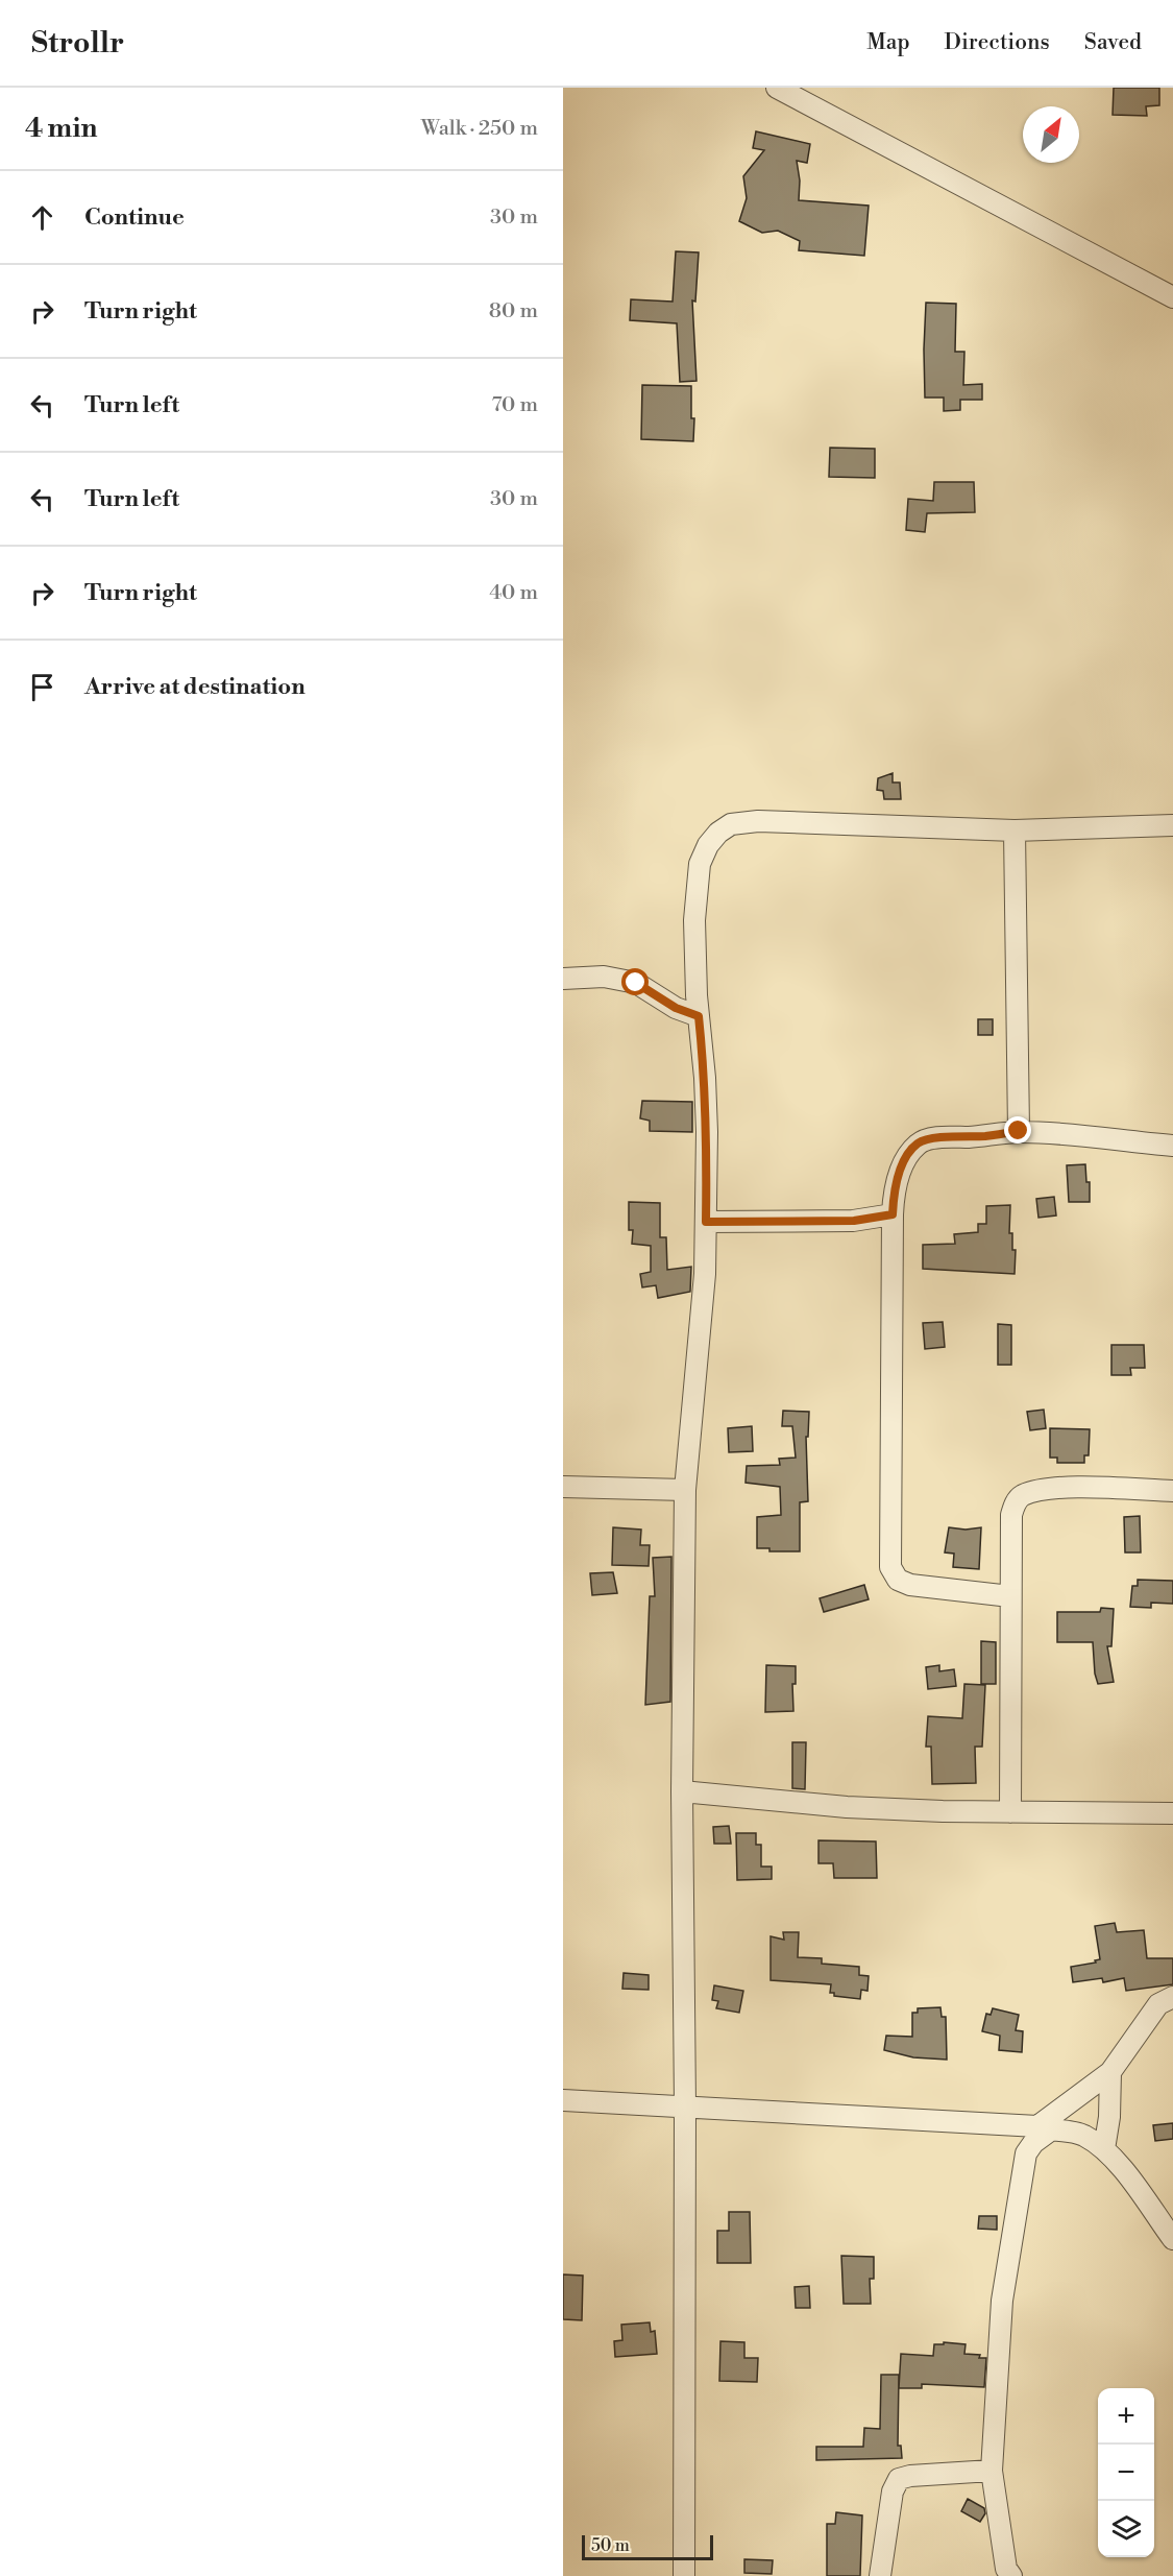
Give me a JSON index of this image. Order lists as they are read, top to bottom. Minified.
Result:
{"scale_bar":"50 m","north":"top right","page":{"header":"Strollr","nav":["Map","Directions","Saved"],"heading":["4 min","Walk · 250 m"],"list":[["Continue","30 m"],["Turn right","80 m"],["Turn left","70 m"],["Turn left","30 m"],["Turn right","40 m"],"Arrive at destination"],"map_buttons":["+","−"],"scale":"50 m"}}
